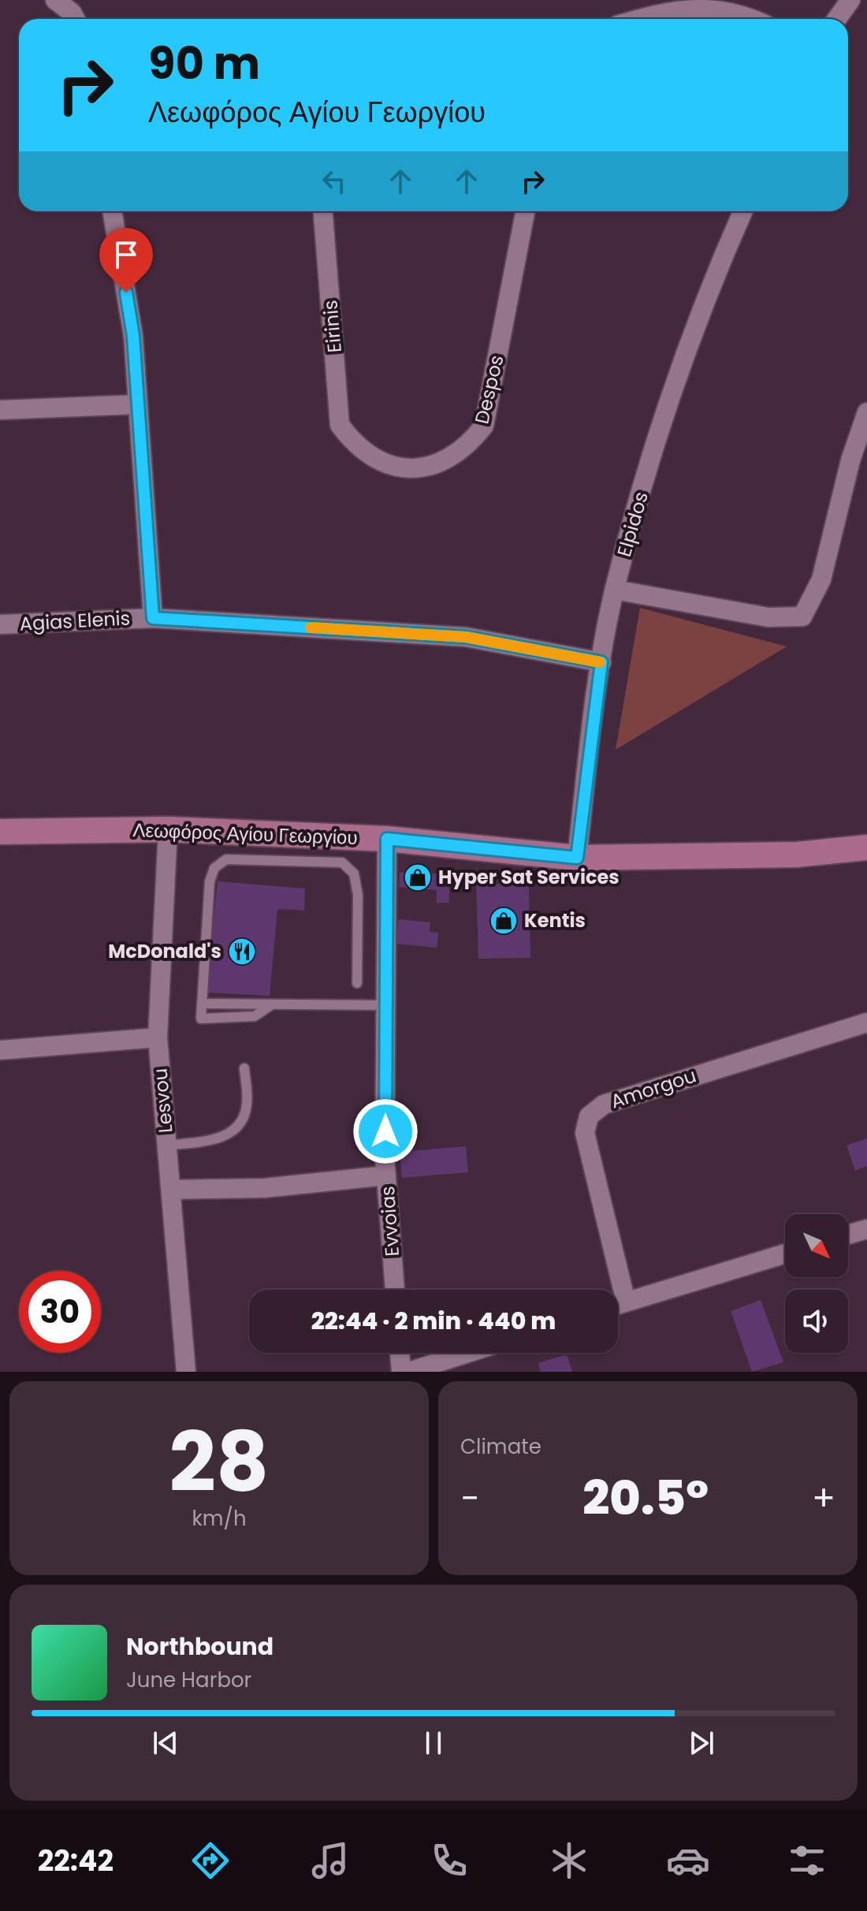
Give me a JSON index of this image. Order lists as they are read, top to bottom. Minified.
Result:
{"streets":{"main road":["Λεωφόρος Αγίου Γεωργίου"],"street":["Eirinis","Despos","Elpidos","Agias Elenis","Amorgou","Lesvou","Evvoias"]},"crossings":[["Eirinis","Despos"],["Elpidos","Agias Elenis"],["Elpidos","Λεωφόρος Αγίου Γεωργίου"],["Λεωφόρος Αγίου Γεωργίου","Lesvou"],["Λεωφόρος Αγίου Γεωργίου","Evvoias"]],"places":{"shop":["Hyper Sat Services","Kentis"],"restaurant":["McDonald's"]},"north":"bottom right","page":{"turn":["90 m","Λεωφόρος Αγίου Γεωργίου"],"limit":"30","trip":"22:44 · 2 min · 440 m","tile":[["28","km/h"],"Climate"],"heat":["−","20.5°","+"],"song":["Northbound","June Harbor"],"tabs":"22:42"}}
